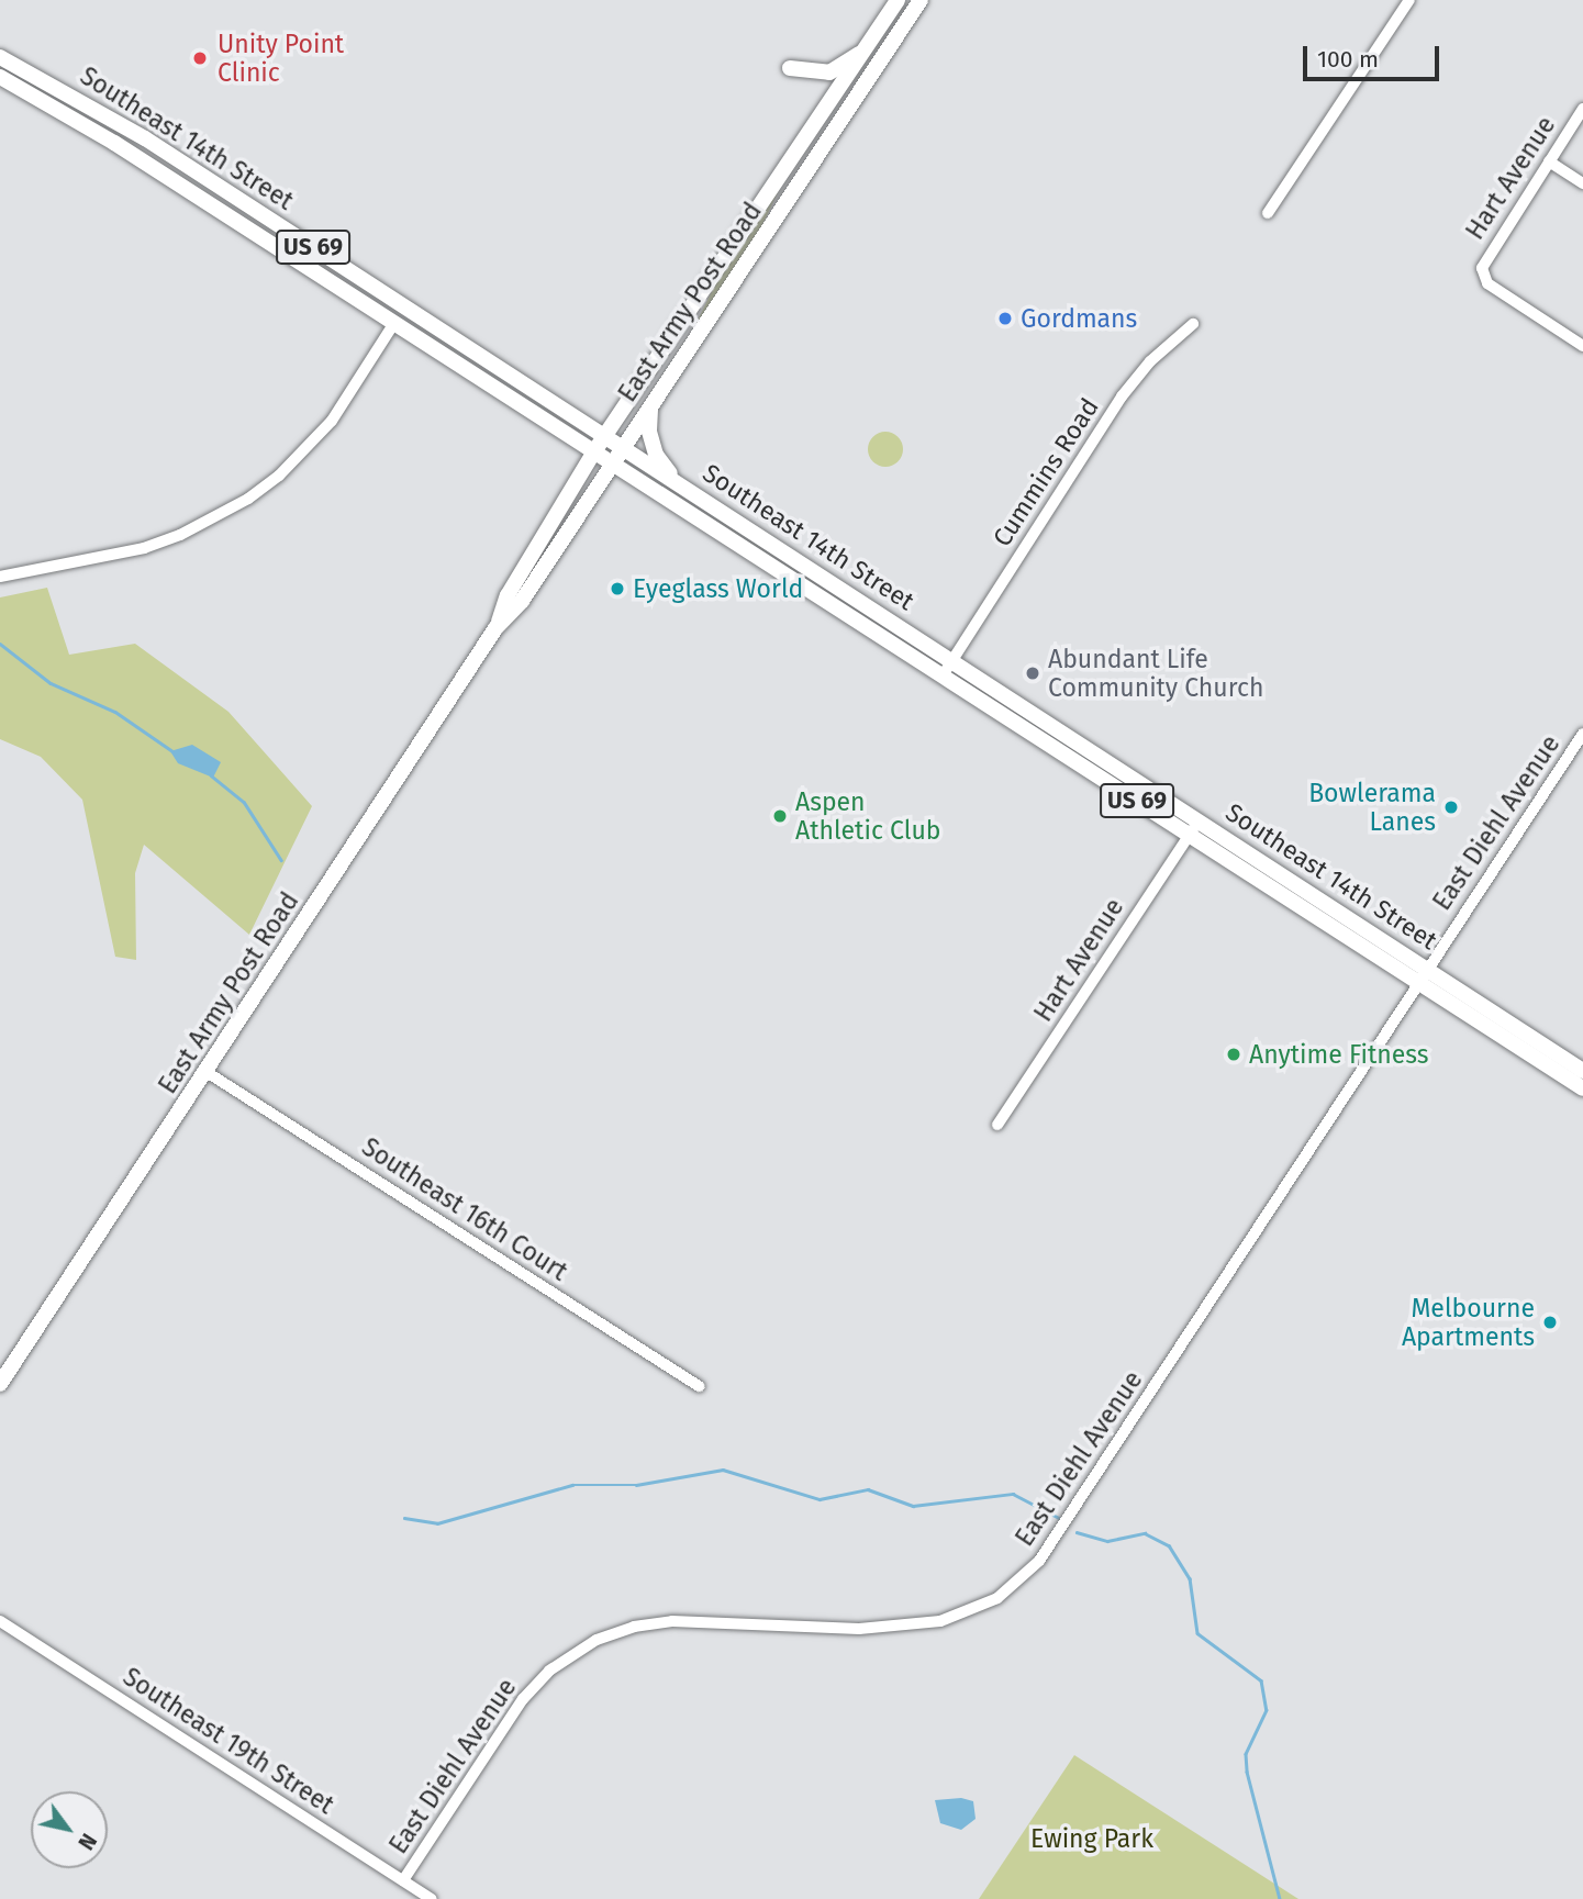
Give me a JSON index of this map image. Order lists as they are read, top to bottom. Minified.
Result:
{"streets":{"main road":["Southeast 14th Street","US 69","East Army Post Road"],"street":["Hart Avenue","Cummins Road","East Diehl Avenue","Southeast 16th Court","Southeast 19th Street"]},"crossings":[["Southeast 14th Street","Hart Avenue"],["Southeast 14th Street","East Army Post Road"],["Southeast 14th Street","Cummins Road"],["Southeast 14th Street","East Diehl Avenue"],["East Army Post Road","Southeast 16th Court"],["East Diehl Avenue","Southeast 19th Street"]],"parks":["Ewing Park"],"places":["Unity Point Clinic","Gordmans","Eyeglass World","Abundant Life Community Church","Bowlerama Lanes","Aspen Athletic Club","Anytime Fitness","Melbourne Apartments"],"scale_bar":"100 m","north":"bottom right"}
